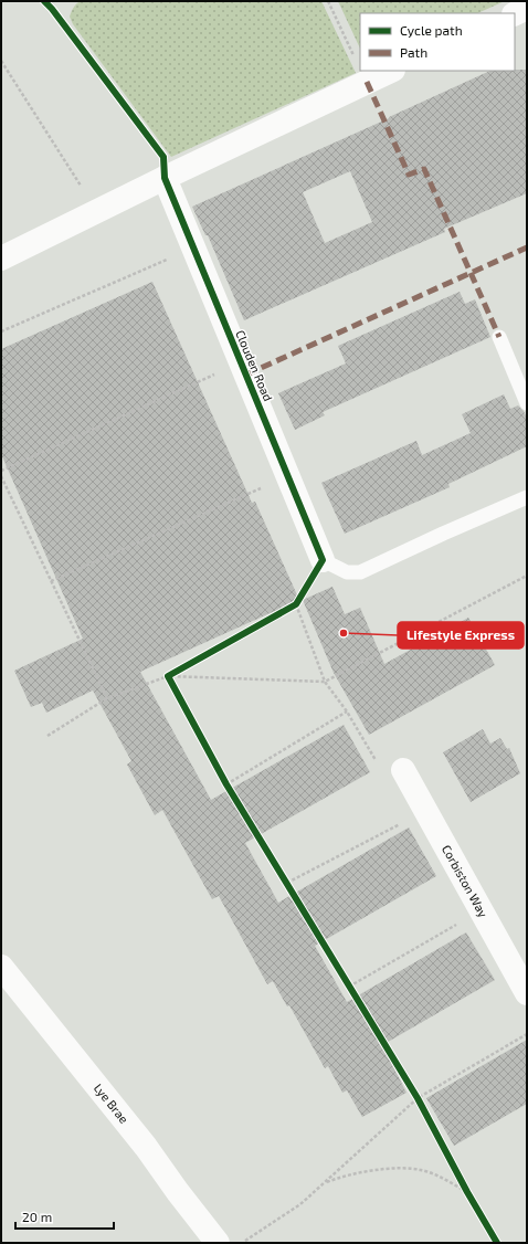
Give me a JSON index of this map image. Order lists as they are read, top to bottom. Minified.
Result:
{"streets":{"street":["Clouden Road","Corbiston Way","Lye Brae"]},"places":["Lifestyle Express"],"legend":["Cycle path","Path"],"scale_bar":"20 m"}
